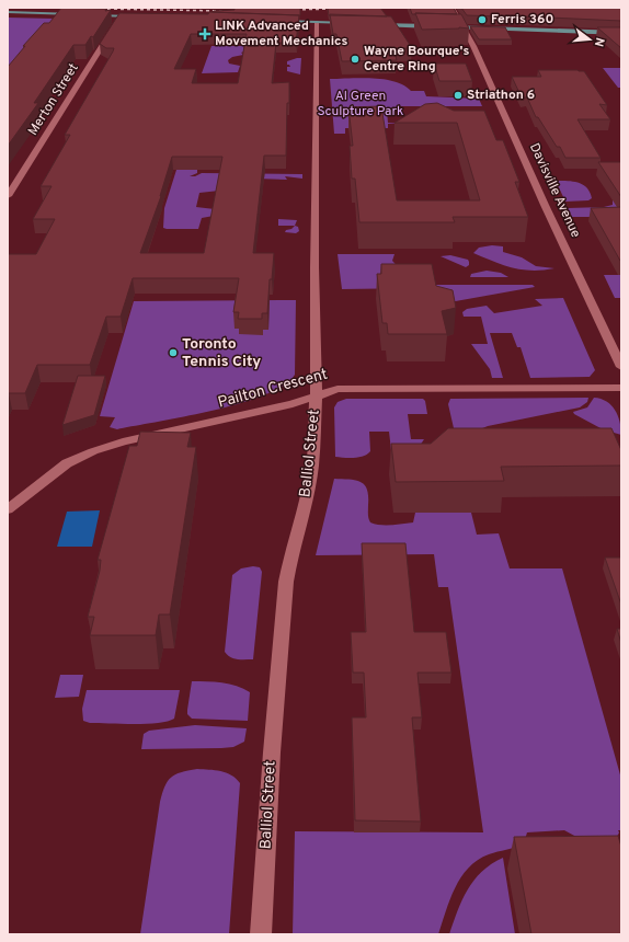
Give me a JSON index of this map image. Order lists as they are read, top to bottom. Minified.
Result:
{"streets":{"street":["Merton Street","Davisville Avenue","Pailton Crescent","Balliol Street"]},"crossings":[["Pailton Crescent","Balliol Street"]],"parks":["Al Green Sculpture Park"],"places":{"other":["Ferris 360","Wayne Bourque's Centre Ring","Striathon 6","Toronto Tennis City"],"health":["LINK Advanced Movement Mechanics"]},"north":"right"}
